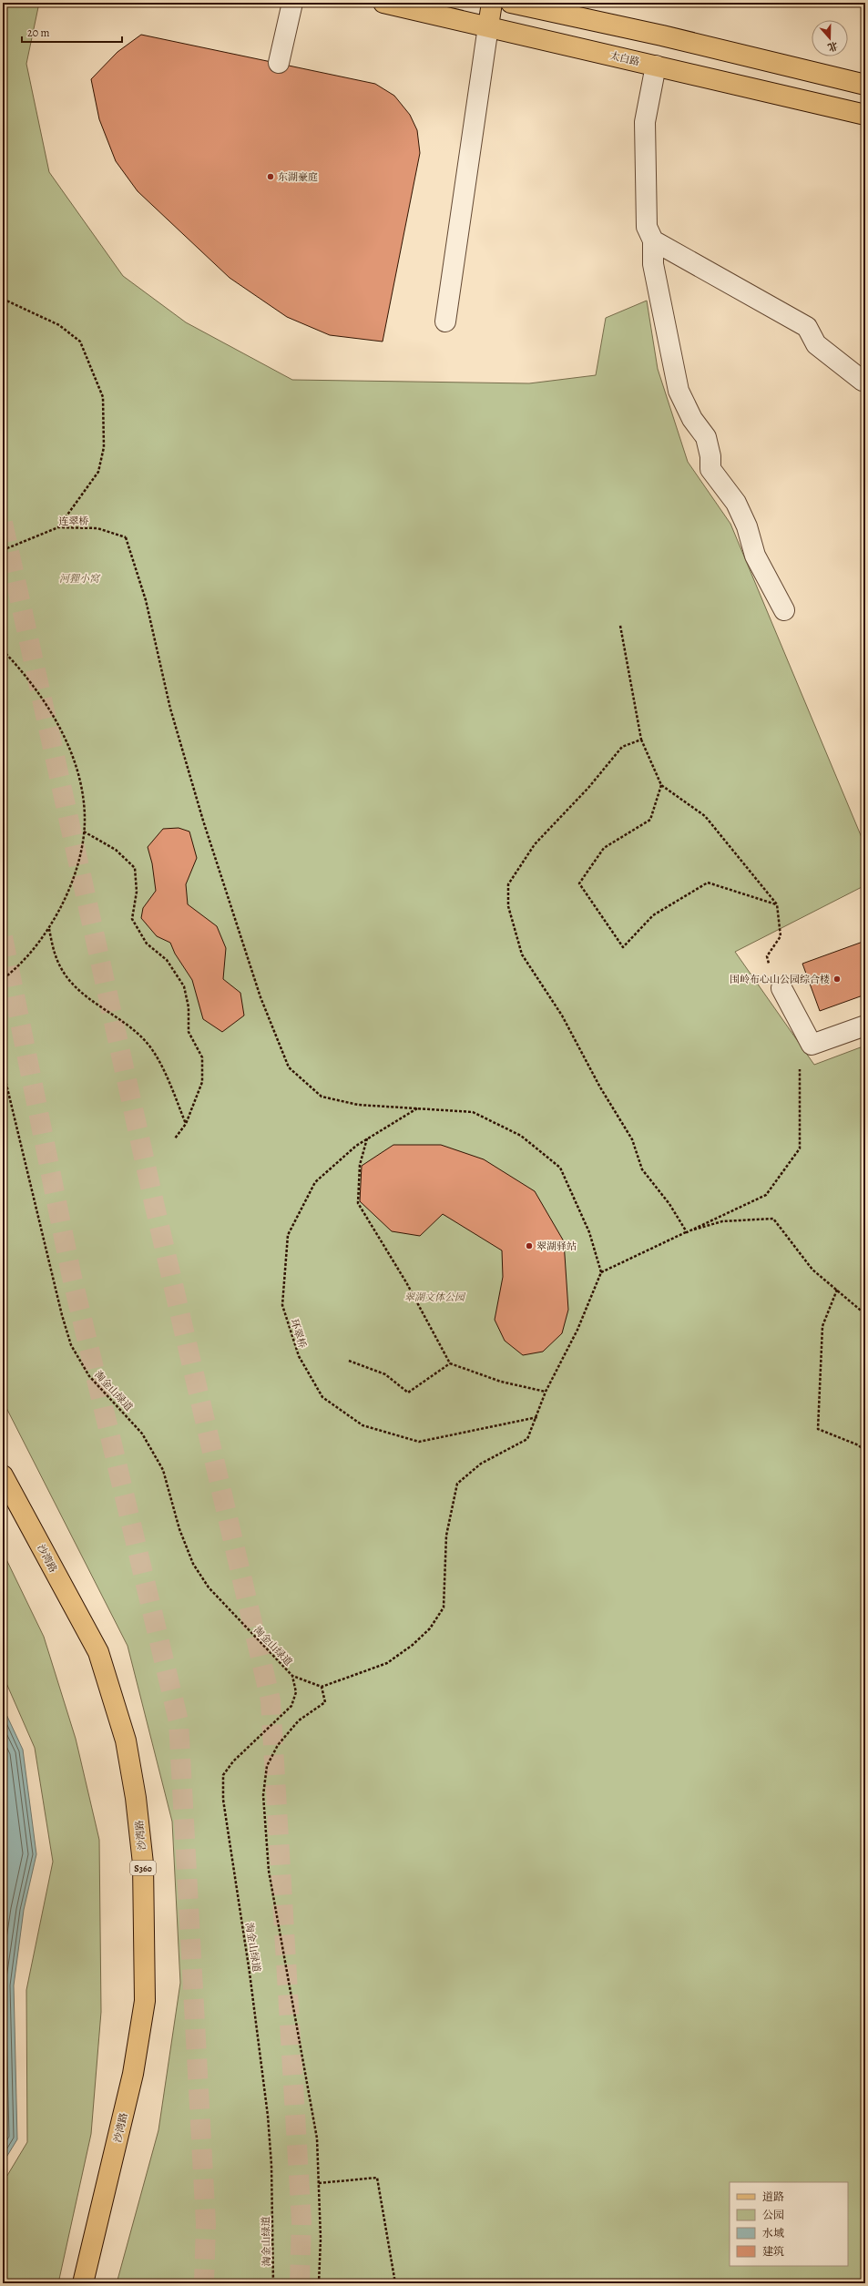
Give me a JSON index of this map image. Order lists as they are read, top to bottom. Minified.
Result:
{"streets":{"main road":["太白路","沙湾路","S360"],"path":["连翠桥","环翠桥","淘金山绿道"]},"crossings":[["连翠桥","环翠桥"]],"parks":["河狸小窝","翠湖文体公园"],"places":["东湖豪庭","围岭布心山公园综合楼","翠湖驿站"],"legend":["道路","公园","水域","建筑"],"scale_bar":"20 m","north":"bottom"}
